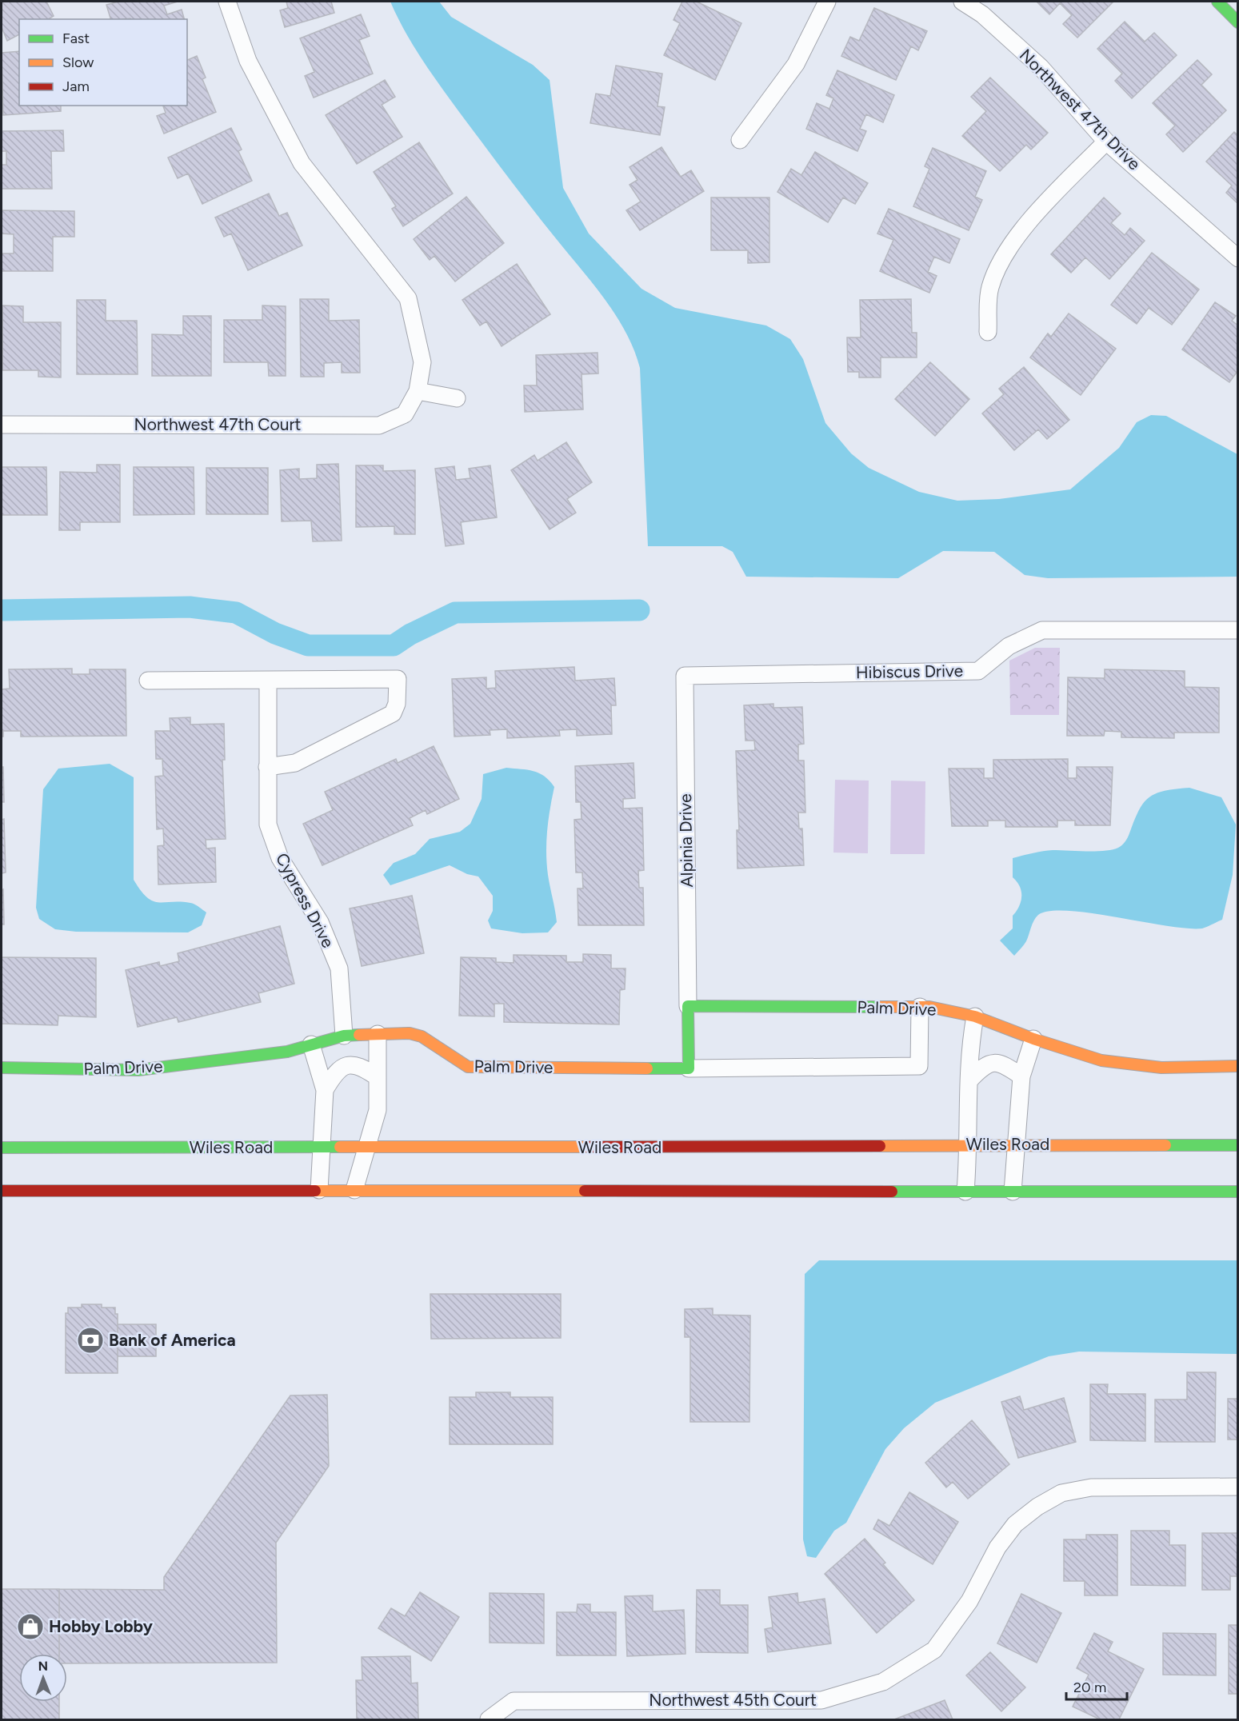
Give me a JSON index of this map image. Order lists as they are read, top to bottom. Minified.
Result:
{"streets":{"main road":["Palm Drive","Wiles Road"],"street":["Northwest 47th Drive","Northwest 47th Court","Hibiscus Drive","Alpinia Drive","Cypress Drive","Northwest 45th Court"]},"crossings":[["Hibiscus Drive","Alpinia Drive"],["Alpinia Drive","Palm Drive"],["Cypress Drive","Palm Drive"]],"places":{"bank":["Bank of America"],"shop":["Hobby Lobby"]},"legend":["Fast","Slow","Jam"],"scale_bar":"20 m","north":"top"}
